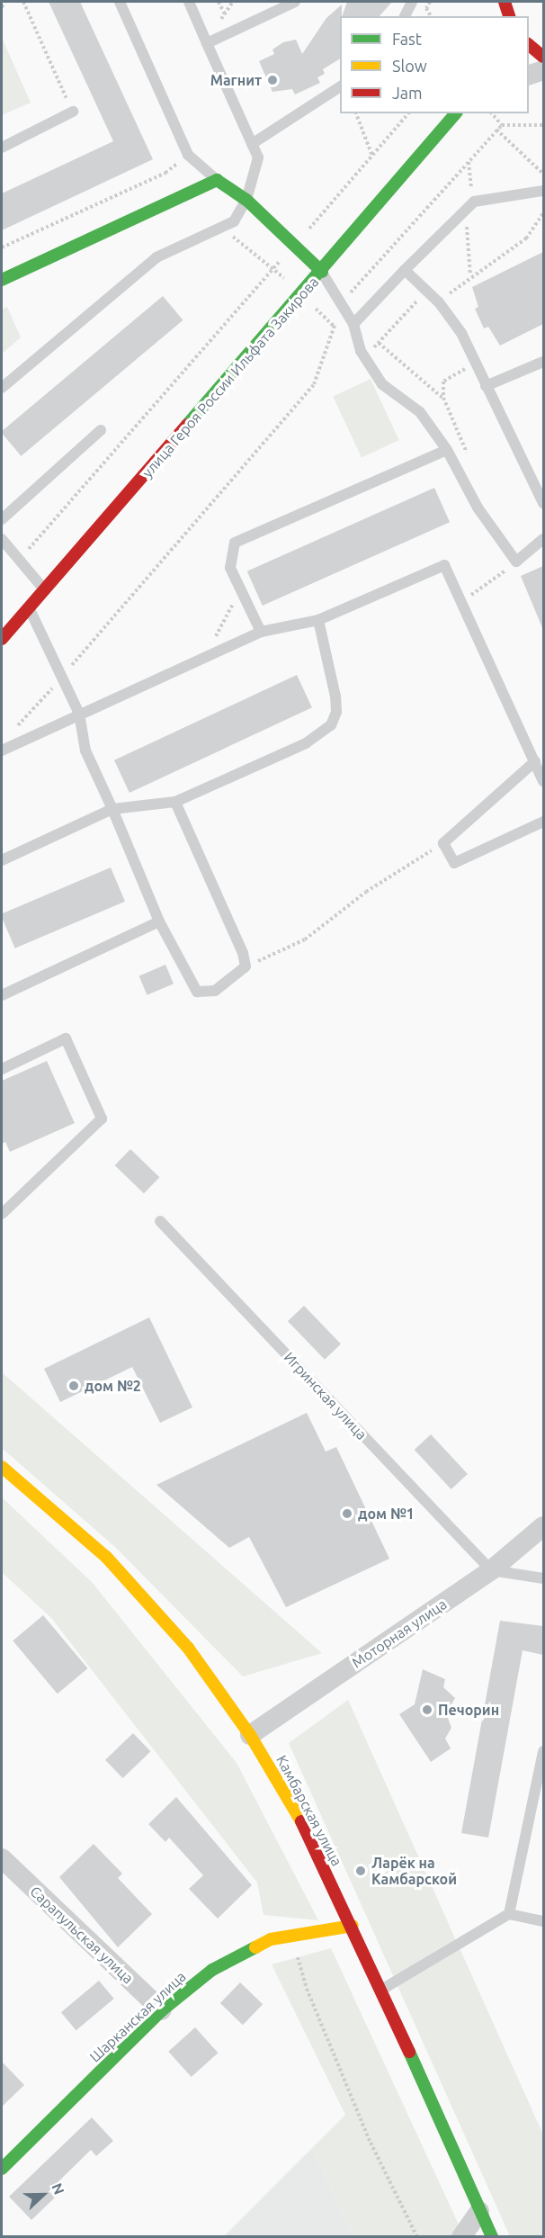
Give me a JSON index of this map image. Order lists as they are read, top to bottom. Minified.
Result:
{"streets":{"street":["улица Героя России Ильфата Закирова","Моторная улица","Камбарская улица","Сарапульская улица","Шарканская улица"],"lane":["Игринская улица"]},"crossings":[["Игринская улица","Моторная улица"],["Моторная улица","Камбарская улица"],["Камбарская улица","Шарканская улица"],["Сарапульская улица","Шарканская улица"]],"places":["Магнит","дом №2","дом №1","Печорин","Ларёк на Камбарской"],"legend":["Fast","Slow","Jam"],"north":"right"}
